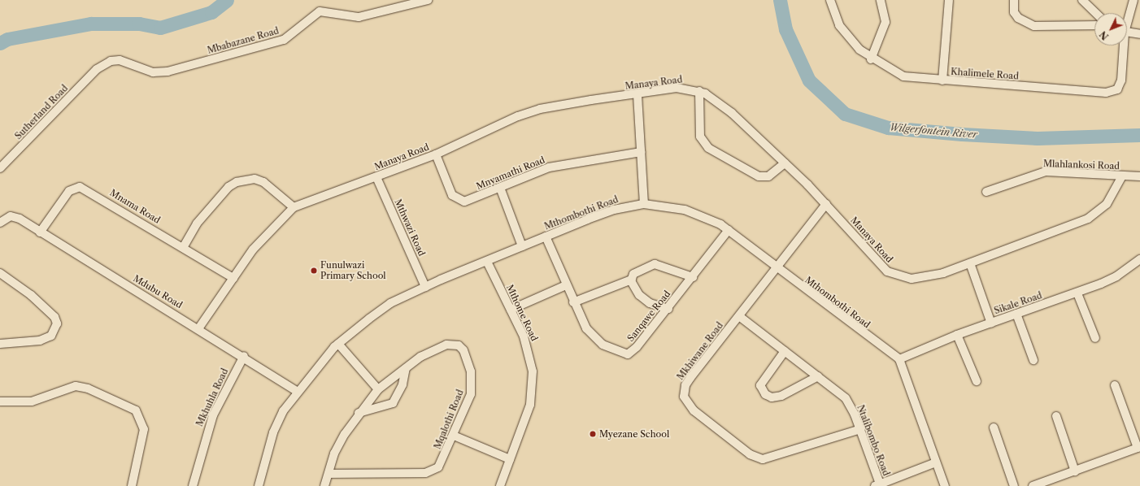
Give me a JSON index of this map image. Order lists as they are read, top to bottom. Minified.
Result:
{"streets":{"street":["Mbabazane Road","Khalimele Road","Manaya Road","Sutherland Road","Mlahlankosi Road","Mnyamathi Road","Mnama Road","Mthombothi Road","Mthwazi Road","Mdubu Road","Sikale Road","Mthome Road","Sanqawe Road","Mkhiwane Road","Mkhuhla Road","Mqalothi Road","Ntalibombo Road"]},"crossings":[["Mbabazane Road","Sutherland Road"],["Manaya Road","Mlahlankosi Road"],["Manaya Road","Mnyamathi Road"],["Manaya Road","Mnama Road"],["Manaya Road","Mthwazi Road"],["Manaya Road","Mdubu Road"],["Manaya Road","Mkhiwane Road"],["Mnama Road","Mdubu Road"],["Mthombothi Road","Mthwazi Road"],["Mthombothi Road","Mdubu Road"],["Mthombothi Road","Sikale Road"],["Mthombothi Road","Mthome Road"],["Mthombothi Road","Sanqawe Road"],["Mthombothi Road","Mkhiwane Road"],["Mdubu Road","Mkhuhla Road"],["Mkhiwane Road","Ntalibombo Road"]],"water":["Wilgerfontein River"],"places":["Funulwazi Primary School","Myezane School"],"north":"bottom left"}
